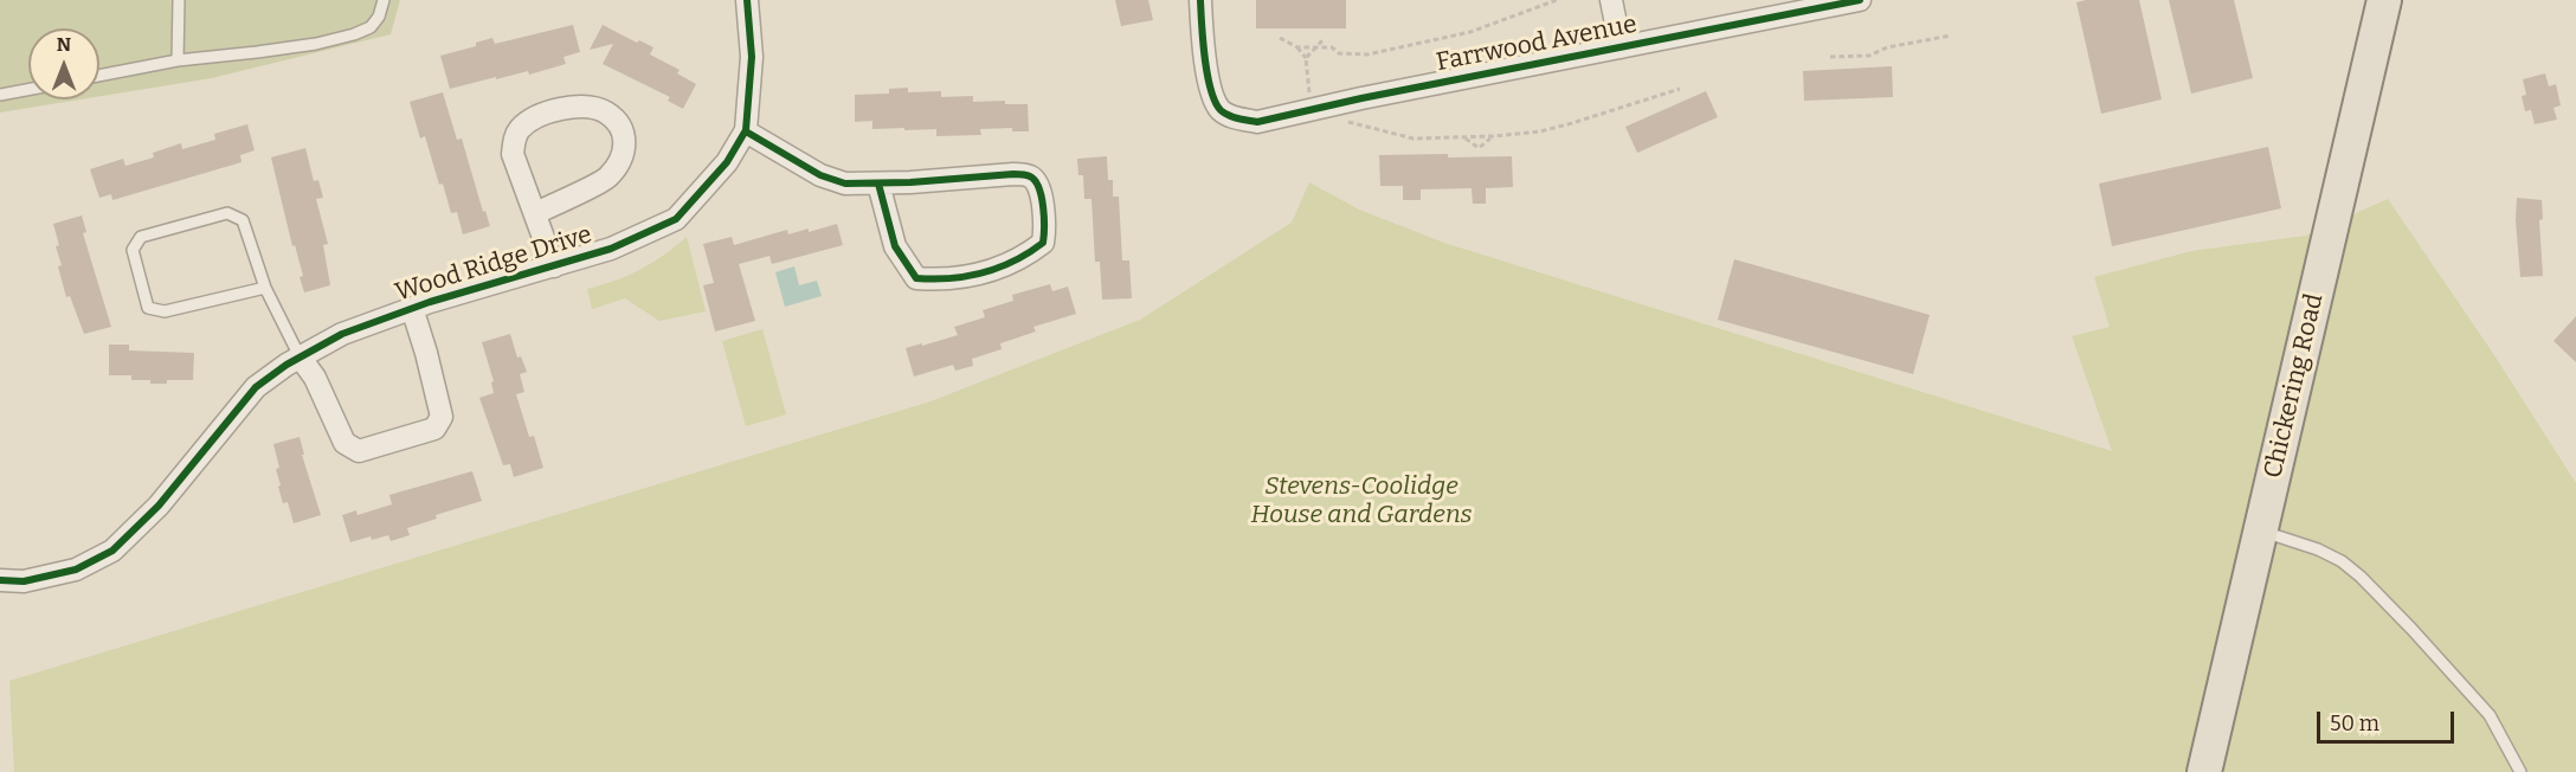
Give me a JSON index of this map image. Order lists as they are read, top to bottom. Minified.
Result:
{"streets":{"main road":["Chickering Road"],"street":["Farrwood Avenue","Wood Ridge Drive"]},"parks":["Stevens-Coolidge House and Gardens"],"scale_bar":"50 m","north":"top"}
